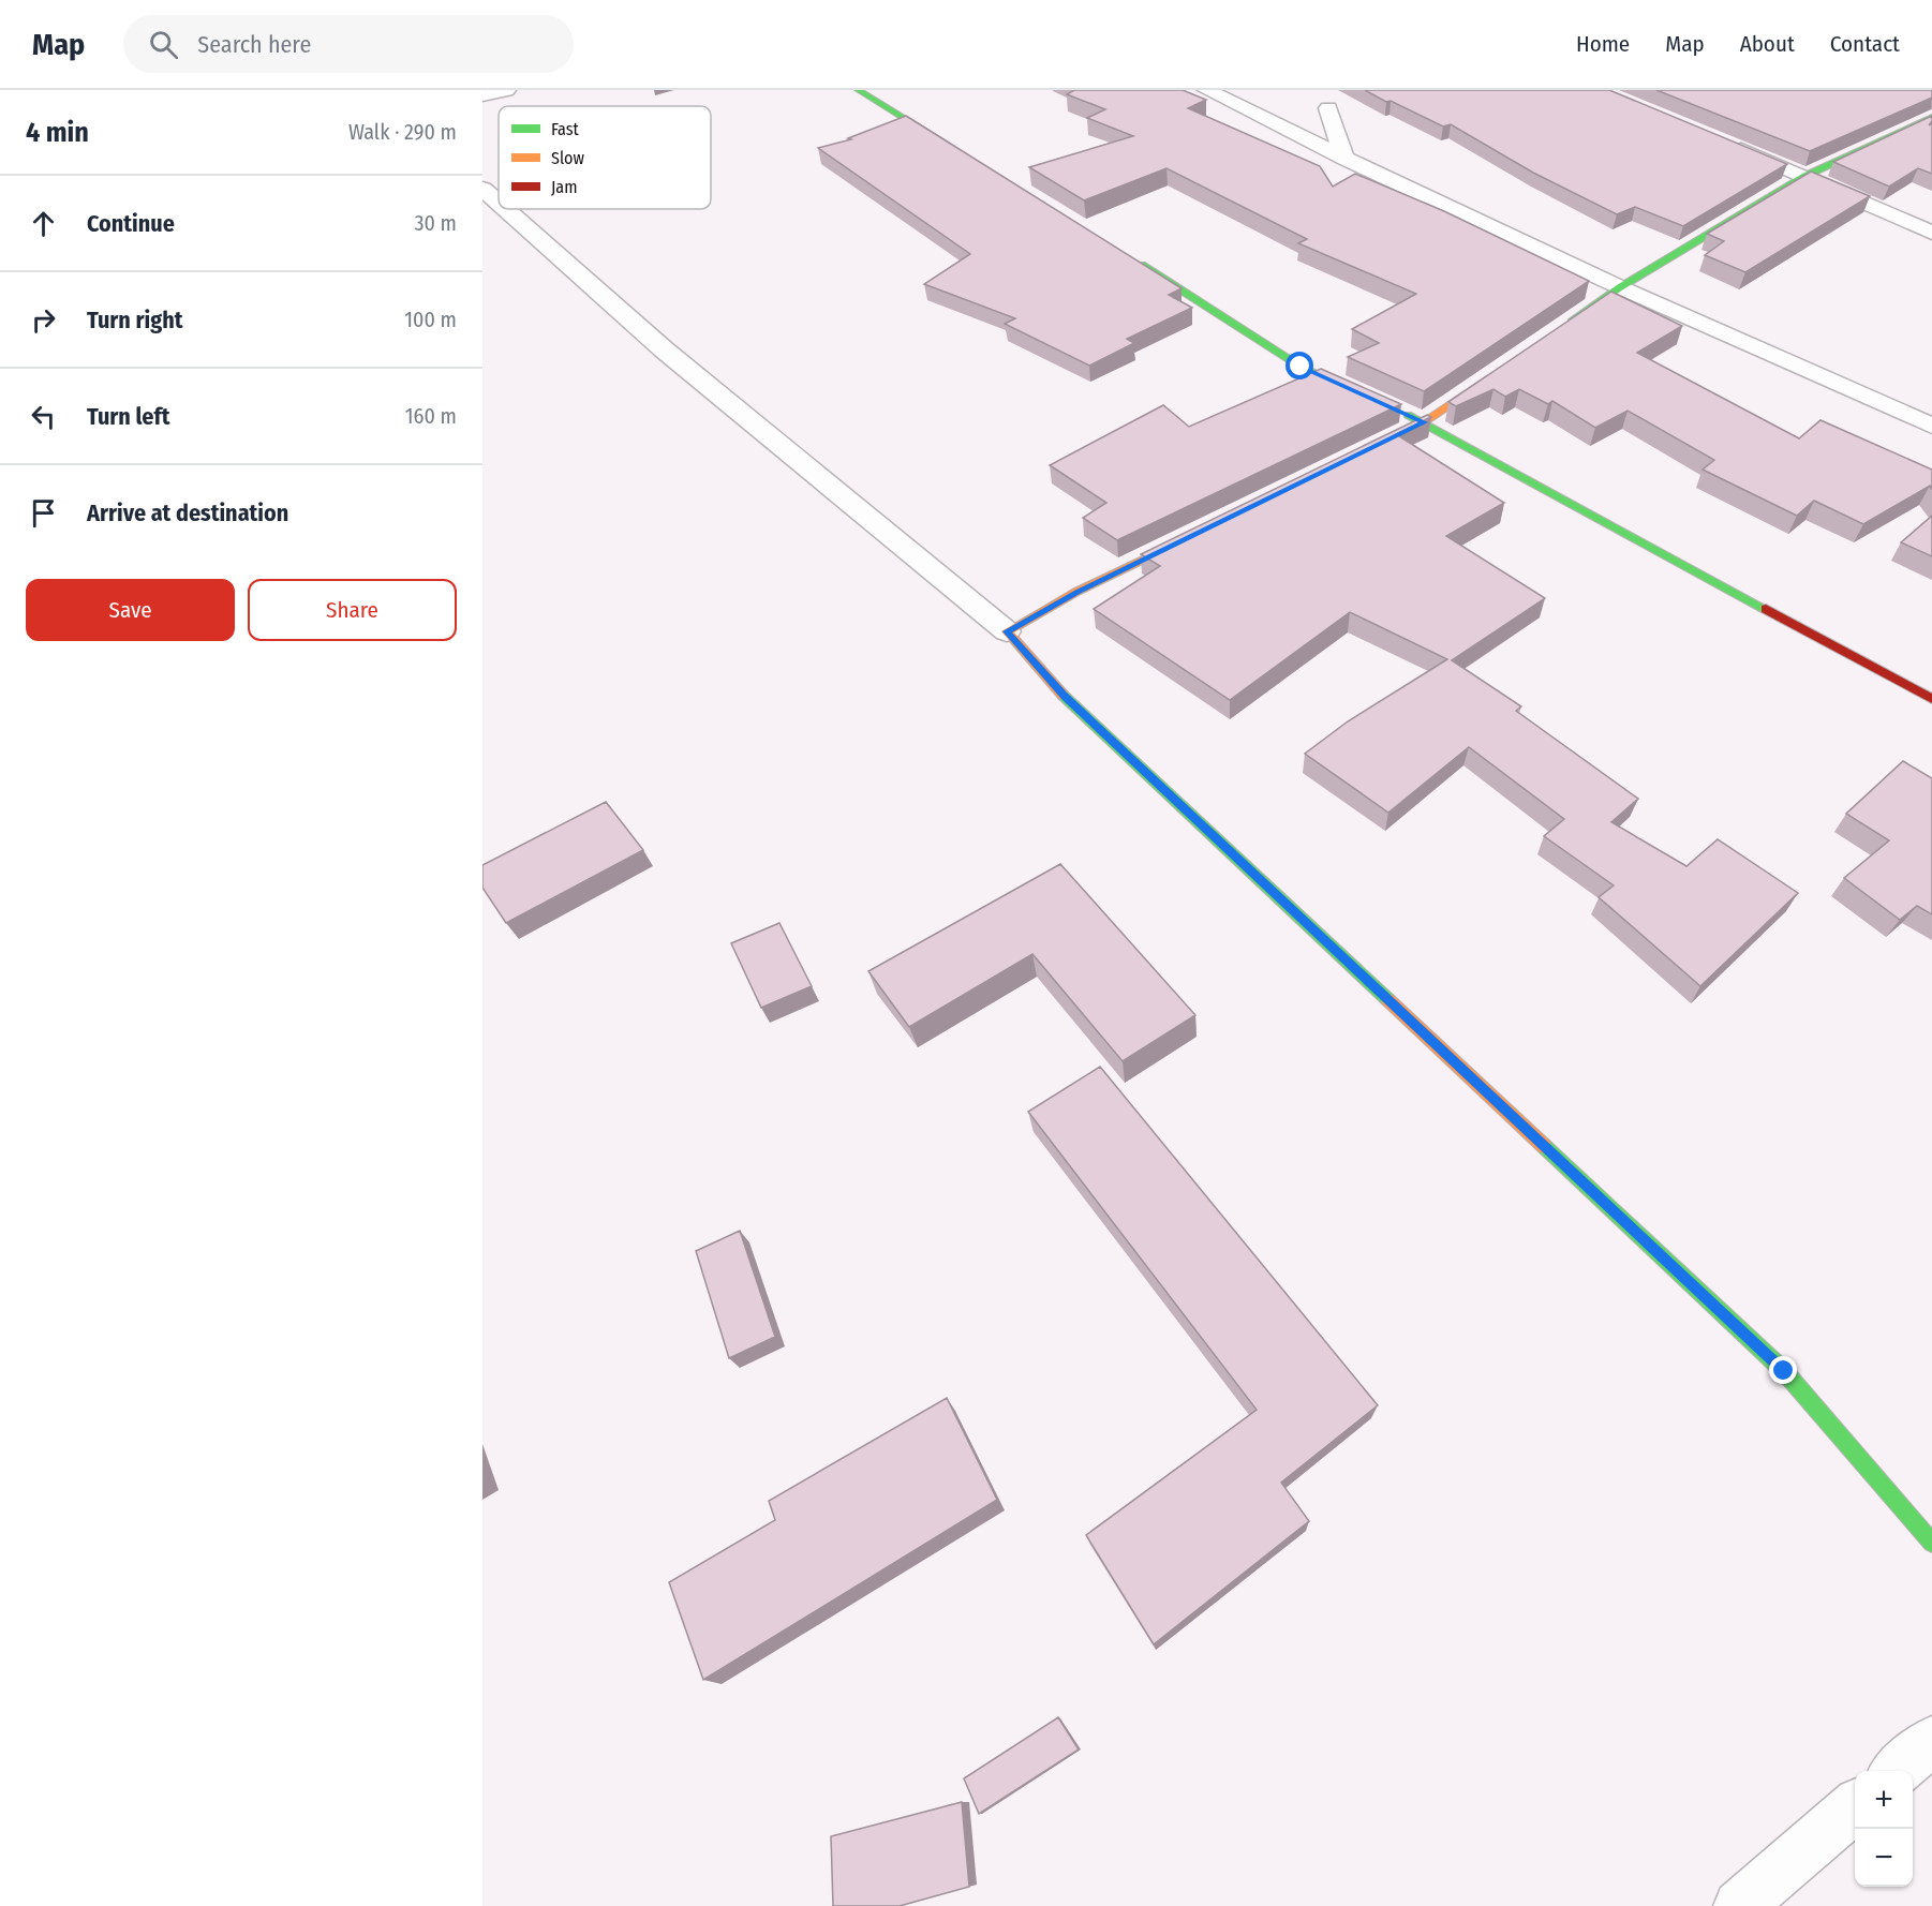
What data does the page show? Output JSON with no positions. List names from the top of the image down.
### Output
{
  "legend": ["Fast", "Slow", "Jam"],
  "page": {
    "header": "Map",
    "search": "Search here",
    "nav": [
      "Home",
      "Map",
      "About",
      "Contact"
    ],
    "heading": ["4 min", "Walk · 290 m"],
    "list": [
      ["Continue", "30 m"],
      ["Turn right", "100 m"],
      ["Turn left", "160 m"],
      "Arrive at destination"
    ],
    "buttons": ["Save", "Share"],
    "map_buttons": ["+", "−"]
  }
}
